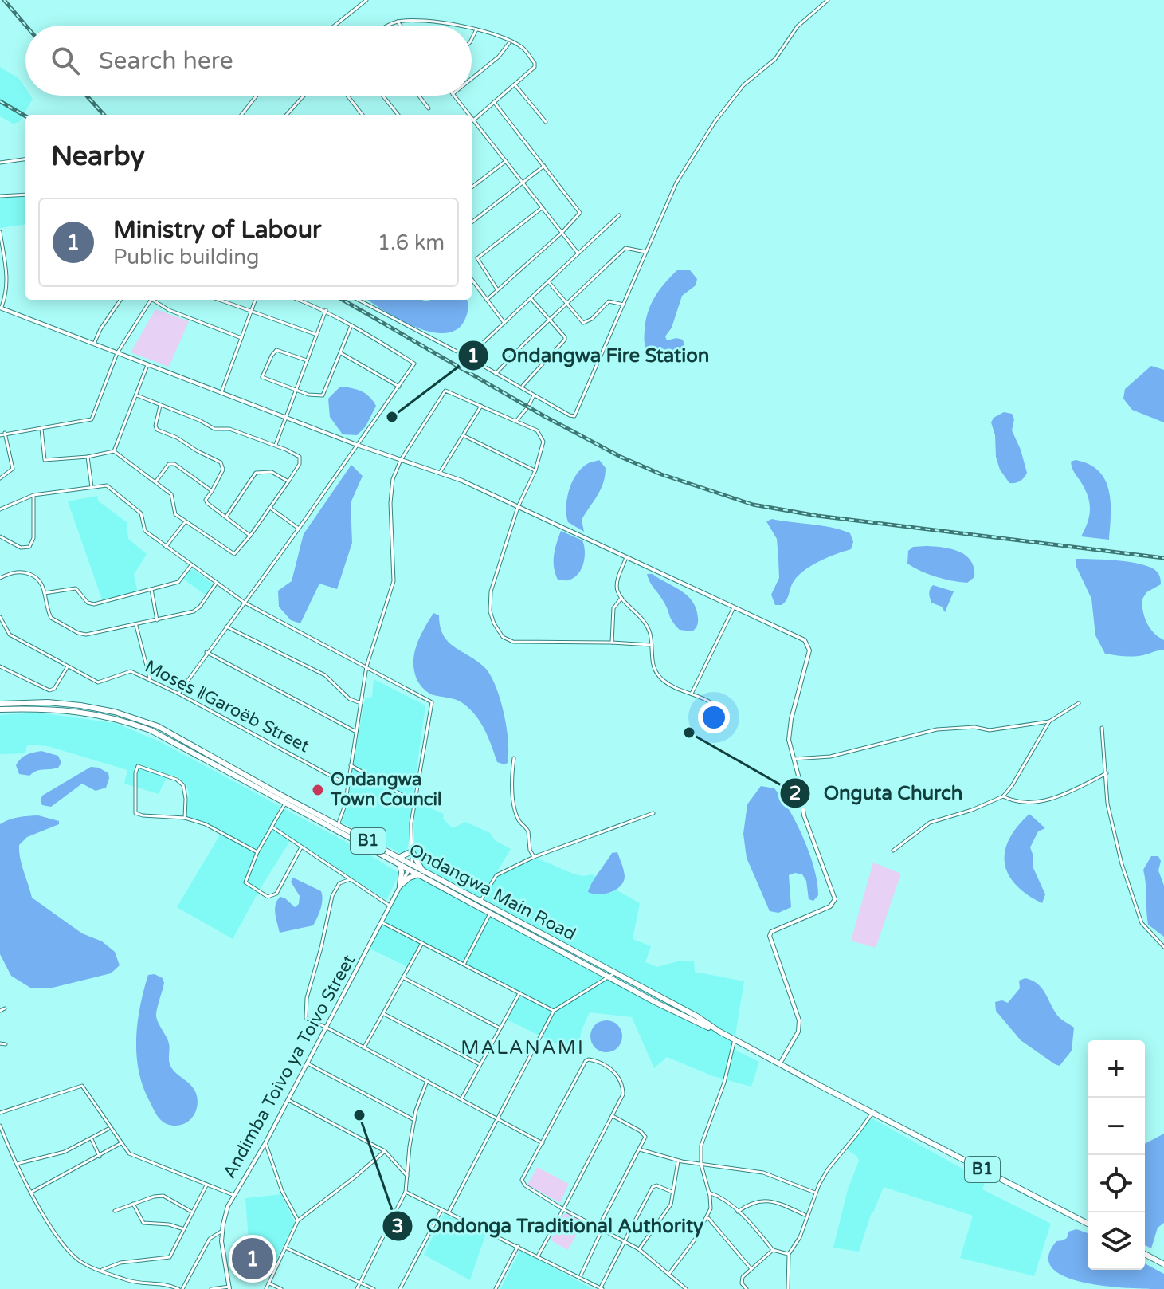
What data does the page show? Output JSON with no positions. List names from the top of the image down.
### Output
{
  "streets": {
    "main road": ["B1", "Ondangwa Main Road"],
    "street": ["Moses ǁGaroëb Street", "Andimba Toivo ya Toivo Street"]
  },
  "crossings": [
    ["B1", "Ondangwa Main Road"],
    ["Ondangwa Main Road", "Andimba Toivo ya Toivo Street"]
  ],
  "districts": ["MALANAMI"],
  "places": [
    "Ondangwa Fire Station",
    "Onguta Church",
    "Ondangwa Town Council",
    "Ondonga Traditional Authority"
  ],
  "page": {
    "search": "Search here",
    "heading": "Nearby",
    "list": [
      {
        "mark": "1",
        "name": "Ministry of Labour",
        "note": "Public building",
        "value": "1.6 km"
      }
    ],
    "map_buttons": ["+", "−"],
    "pins": "1"
  }
}
